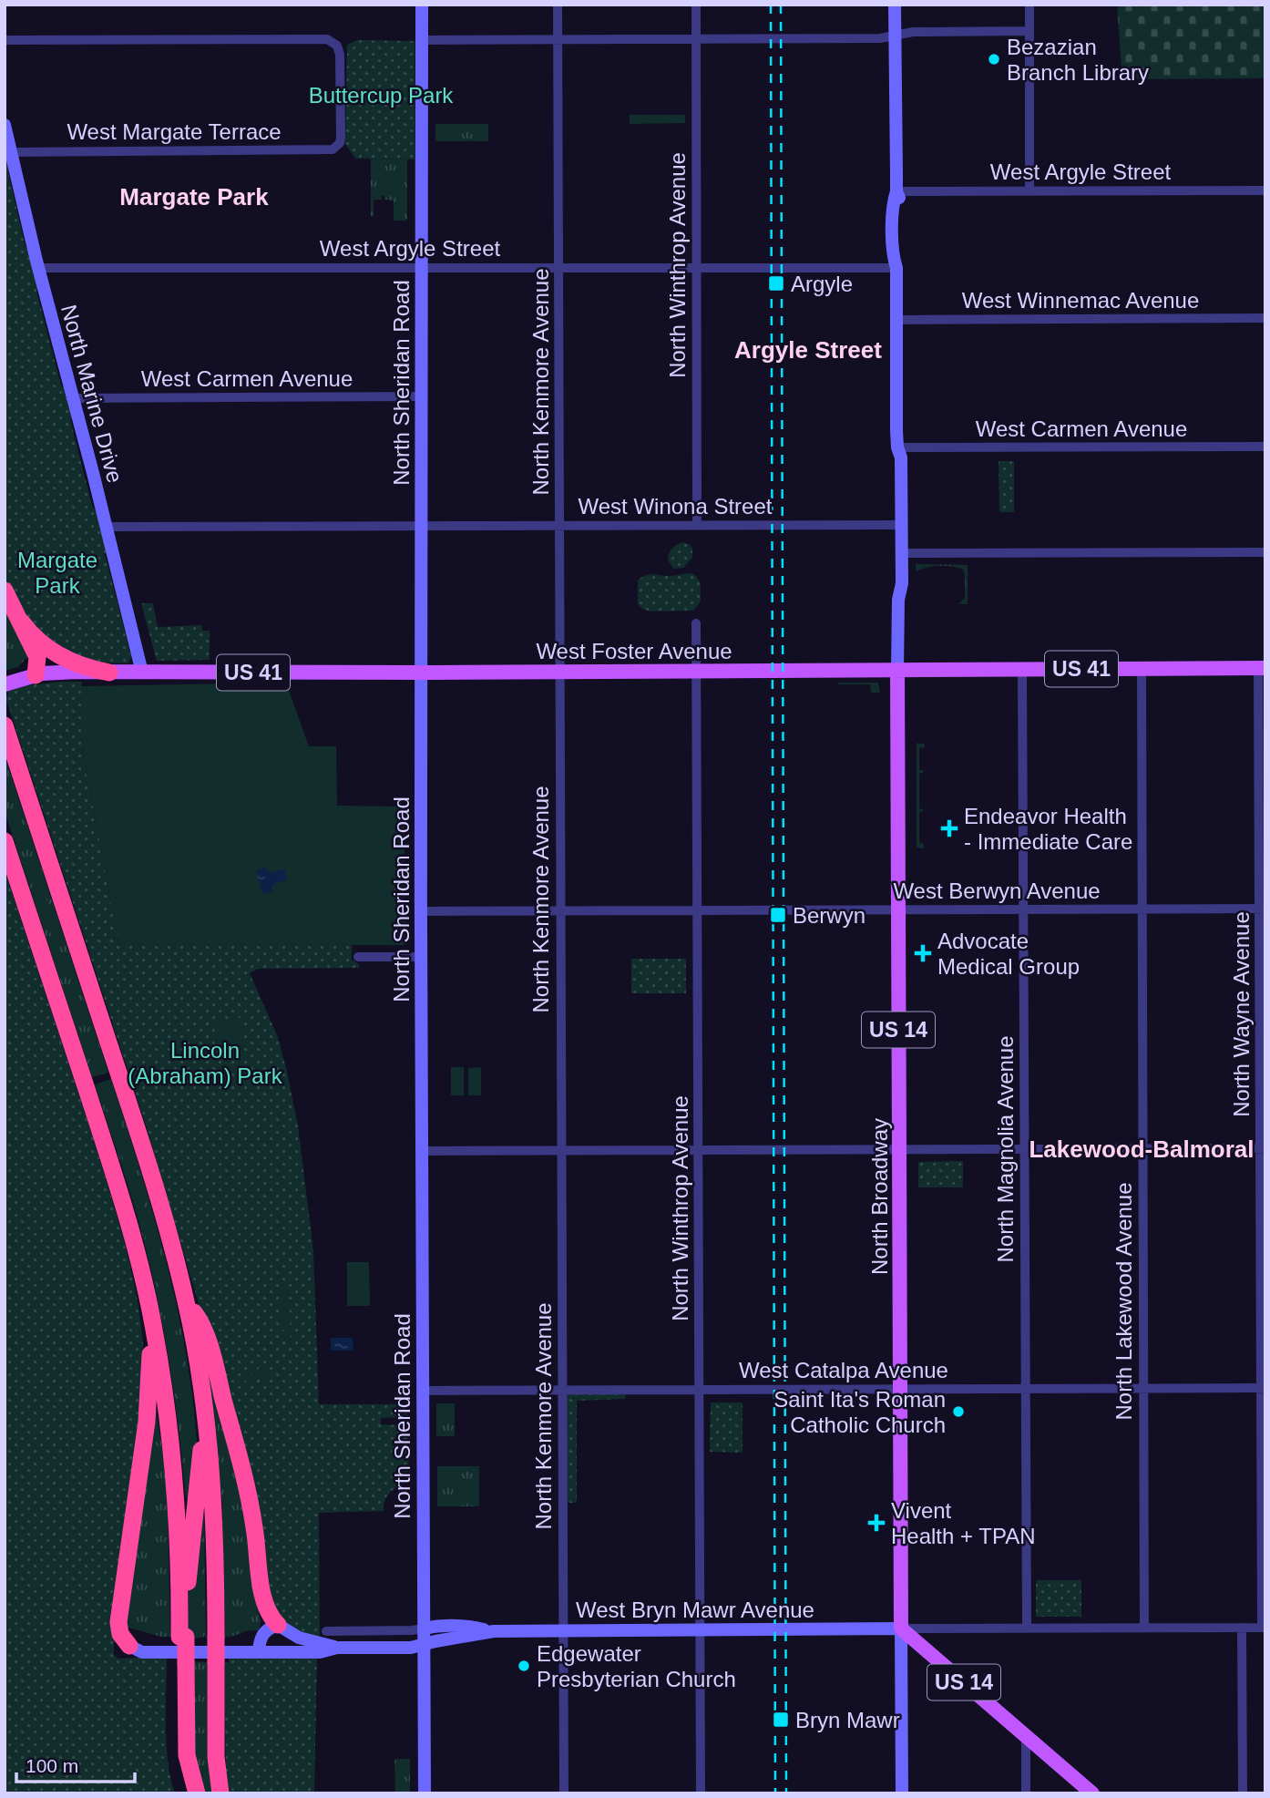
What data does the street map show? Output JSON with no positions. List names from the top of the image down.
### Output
{
  "streets": {
    "highway": ["US 41"],
    "main road": [
      "North Sheridan Road",
      "North Marine Drive",
      "West Foster Avenue",
      "US 14",
      "North Broadway",
      "West Bryn Mawr Avenue"
    ],
    "street": [
      "West Margate Terrace",
      "West Argyle Street",
      "North Winthrop Avenue",
      "West Winnemac Avenue",
      "West Carmen Avenue",
      "North Kenmore Avenue",
      "West Winona Street",
      "West Berwyn Avenue",
      "North Wayne Avenue",
      "North Magnolia Avenue",
      "North Lakewood Avenue",
      "West Catalpa Avenue"
    ]
  },
  "crossings": [
    ["West Margate Terrace", "North Marine Drive"],
    ["West Argyle Street", "North Winthrop Avenue"],
    ["West Argyle Street", "North Kenmore Avenue"],
    ["West Argyle Street", "North Sheridan Road"],
    ["West Argyle Street", "North Marine Drive"],
    ["West Argyle Street", "North Broadway"],
    ["North Winthrop Avenue", "West Winona Street"],
    ["North Winthrop Avenue", "West Foster Avenue"],
    ["North Winthrop Avenue", "West Berwyn Avenue"],
    ["North Winthrop Avenue", "West Catalpa Avenue"],
    ["North Winthrop Avenue", "West Bryn Mawr Avenue"],
    ["West Winnemac Avenue", "North Broadway"],
    ["West Carmen Avenue", "North Sheridan Road"],
    ["West Carmen Avenue", "North Marine Drive"],
    ["West Carmen Avenue", "North Broadway"],
    ["North Kenmore Avenue", "West Winona Street"],
    ["North Kenmore Avenue", "West Foster Avenue"],
    ["North Kenmore Avenue", "West Berwyn Avenue"],
    ["North Kenmore Avenue", "West Catalpa Avenue"],
    ["North Kenmore Avenue", "West Bryn Mawr Avenue"],
    ["North Sheridan Road", "West Winona Street"],
    ["North Sheridan Road", "West Foster Avenue"],
    ["North Sheridan Road", "West Berwyn Avenue"],
    ["North Sheridan Road", "West Catalpa Avenue"],
    ["North Sheridan Road", "West Bryn Mawr Avenue"],
    ["North Marine Drive", "West Winona Street"],
    ["North Marine Drive", "West Foster Avenue"],
    ["West Winona Street", "North Broadway"],
    ["West Foster Avenue", "US 41"],
    ["West Foster Avenue", "North Wayne Avenue"],
    ["West Foster Avenue", "North Magnolia Avenue"],
    ["West Foster Avenue", "North Broadway"],
    ["West Foster Avenue", "North Lakewood Avenue"],
    ["West Berwyn Avenue", "North Wayne Avenue"],
    ["West Berwyn Avenue", "North Magnolia Avenue"],
    ["West Berwyn Avenue", "North Broadway"],
    ["West Berwyn Avenue", "North Lakewood Avenue"],
    ["North Wayne Avenue", "West Catalpa Avenue"],
    ["North Wayne Avenue", "West Bryn Mawr Avenue"],
    ["US 14", "North Broadway"],
    ["US 14", "West Bryn Mawr Avenue"],
    ["North Magnolia Avenue", "West Catalpa Avenue"],
    ["North Magnolia Avenue", "West Bryn Mawr Avenue"],
    ["North Broadway", "West Catalpa Avenue"],
    ["North Broadway", "West Bryn Mawr Avenue"],
    ["North Lakewood Avenue", "West Catalpa Avenue"],
    ["North Lakewood Avenue", "West Bryn Mawr Avenue"]
  ],
  "districts": ["Margate Park", "Argyle Street", "Lakewood-Balmoral"],
  "parks": ["Buttercup Park", "Margate Park", "Lincoln (Abraham) Park"],
  "places": {
    "other": ["Bezazian Branch Library", "Saint Ita's Roman Catholic Church", "Edgewater Presbyterian Church"],
    "transit": ["Argyle", "Berwyn", "Bryn Mawr"],
    "health": ["Endeavor Health - Immediate Care", "Advocate Medical Group", "Vivent Health + TPAN"]
  },
  "scale_bar": "100 m"
}
